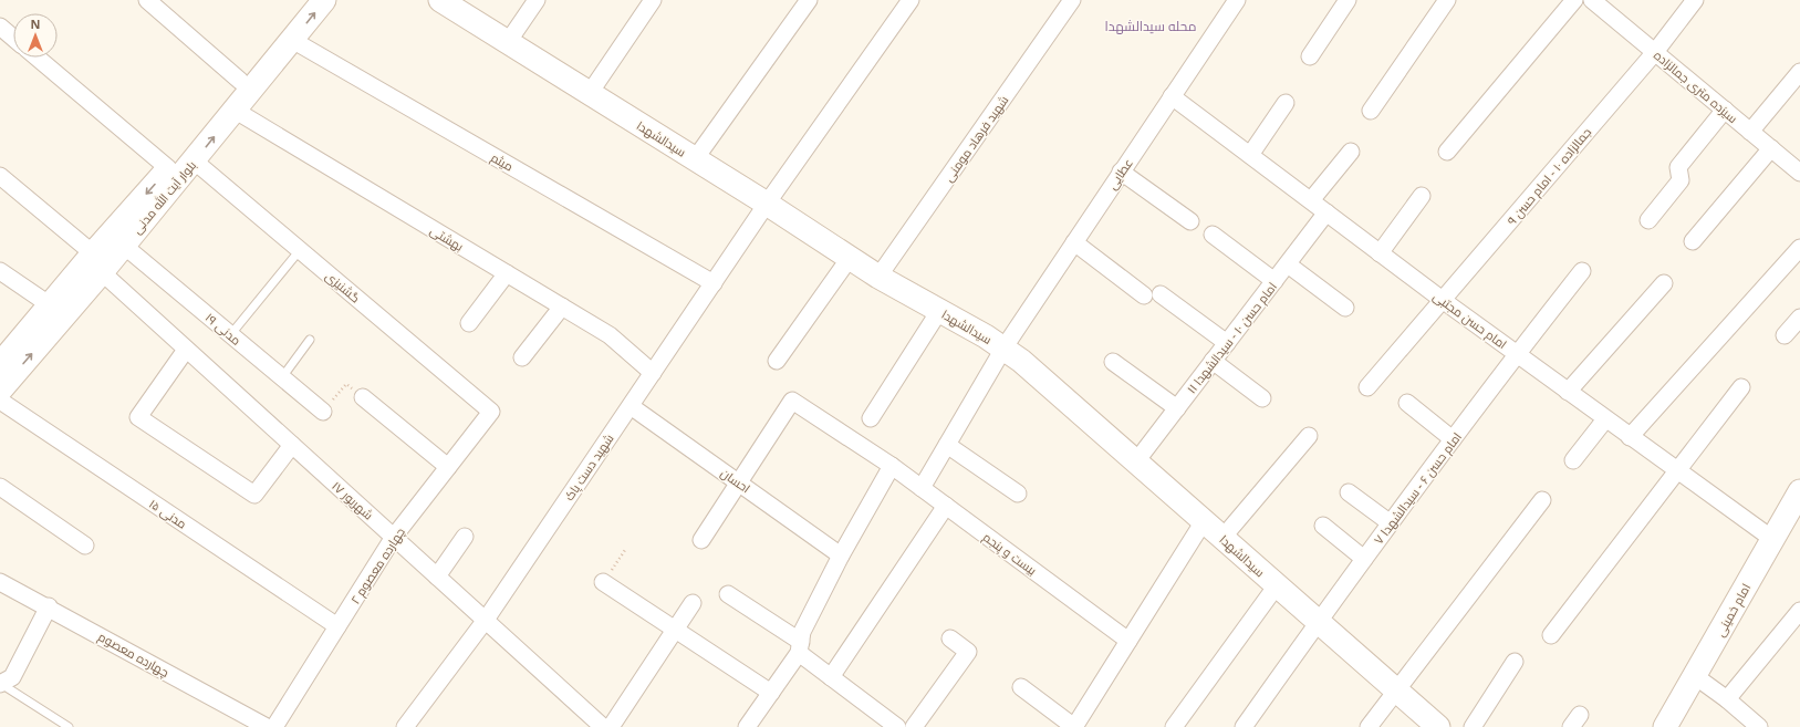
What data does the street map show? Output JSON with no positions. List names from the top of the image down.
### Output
{
  "streets": {
    "main road": ["سیدالشهدا", "بلوار آیت الله مدنی", "امام خمینی"],
    "street": [
      "سیزده متری جمالزاده",
      "شهید فرهاد مومنی",
      "میثم",
      "عطایی",
      "جمالزاده ۱۰ - امام حسن ۹",
      "بهشتی",
      "گشنیزی",
      "امام حسن مجتبی",
      "مدنی ۱۹",
      "امام حسن ۱۰ - سیدالشهدا ۱۱",
      "شهید دست پاک",
      "احسان",
      "امام حسن ۶ - سیدالشهدا ۷",
      "۱۷ شهریور",
      "مدنی ۱۵",
      "بیست و پنجم",
      "چهارده معصوم ۲",
      "چهارده معصوم"
    ]
  },
  "crossings": [
    ["سیزده متری جمالزاده", "جمالزاده ۱۰ - امام حسن ۹"],
    ["سیدالشهدا", "شهید فرهاد مومنی"],
    ["سیدالشهدا", "عطایی"],
    ["سیدالشهدا", "امام حسن ۱۰ - سیدالشهدا ۱۱"],
    ["سیدالشهدا", "شهید دست پاک"],
    ["سیدالشهدا", "امام حسن ۶ - سیدالشهدا ۷"],
    ["میثم", "بلوار آیت الله مدنی"],
    ["میثم", "شهید دست پاک"],
    ["عطایی", "امام حسن مجتبی"],
    ["عطایی", "بیست و پنجم"],
    ["جمالزاده ۱۰ - امام حسن ۹", "امام حسن مجتبی"],
    ["بلوار آیت الله مدنی", "بهشتی"],
    ["بلوار آیت الله مدنی", "گشنیزی"],
    ["بلوار آیت الله مدنی", "مدنی ۱۹"],
    ["بلوار آیت الله مدنی", "۱۷ شهریور"],
    ["بهشتی", "شهید دست پاک"],
    ["گشنیزی", "چهارده معصوم ۲"],
    ["امام حسن مجتبی", "امام حسن ۱۰ - سیدالشهدا ۱۱"],
    ["امام حسن مجتبی", "امام حسن ۶ - سیدالشهدا ۷"],
    ["امام حسن مجتبی", "امام خمینی"],
    ["شهید دست پاک", "احسان"],
    ["شهید دست پاک", "۱۷ شهریور"],
    ["احسان", "بیست و پنجم"],
    ["۱۷ شهریور", "چهارده معصوم ۲"],
    ["مدنی ۱۵", "چهارده معصوم ۲"]
  ],
  "districts": ["محله سیدالشهدا"],
  "north": "top"
}
